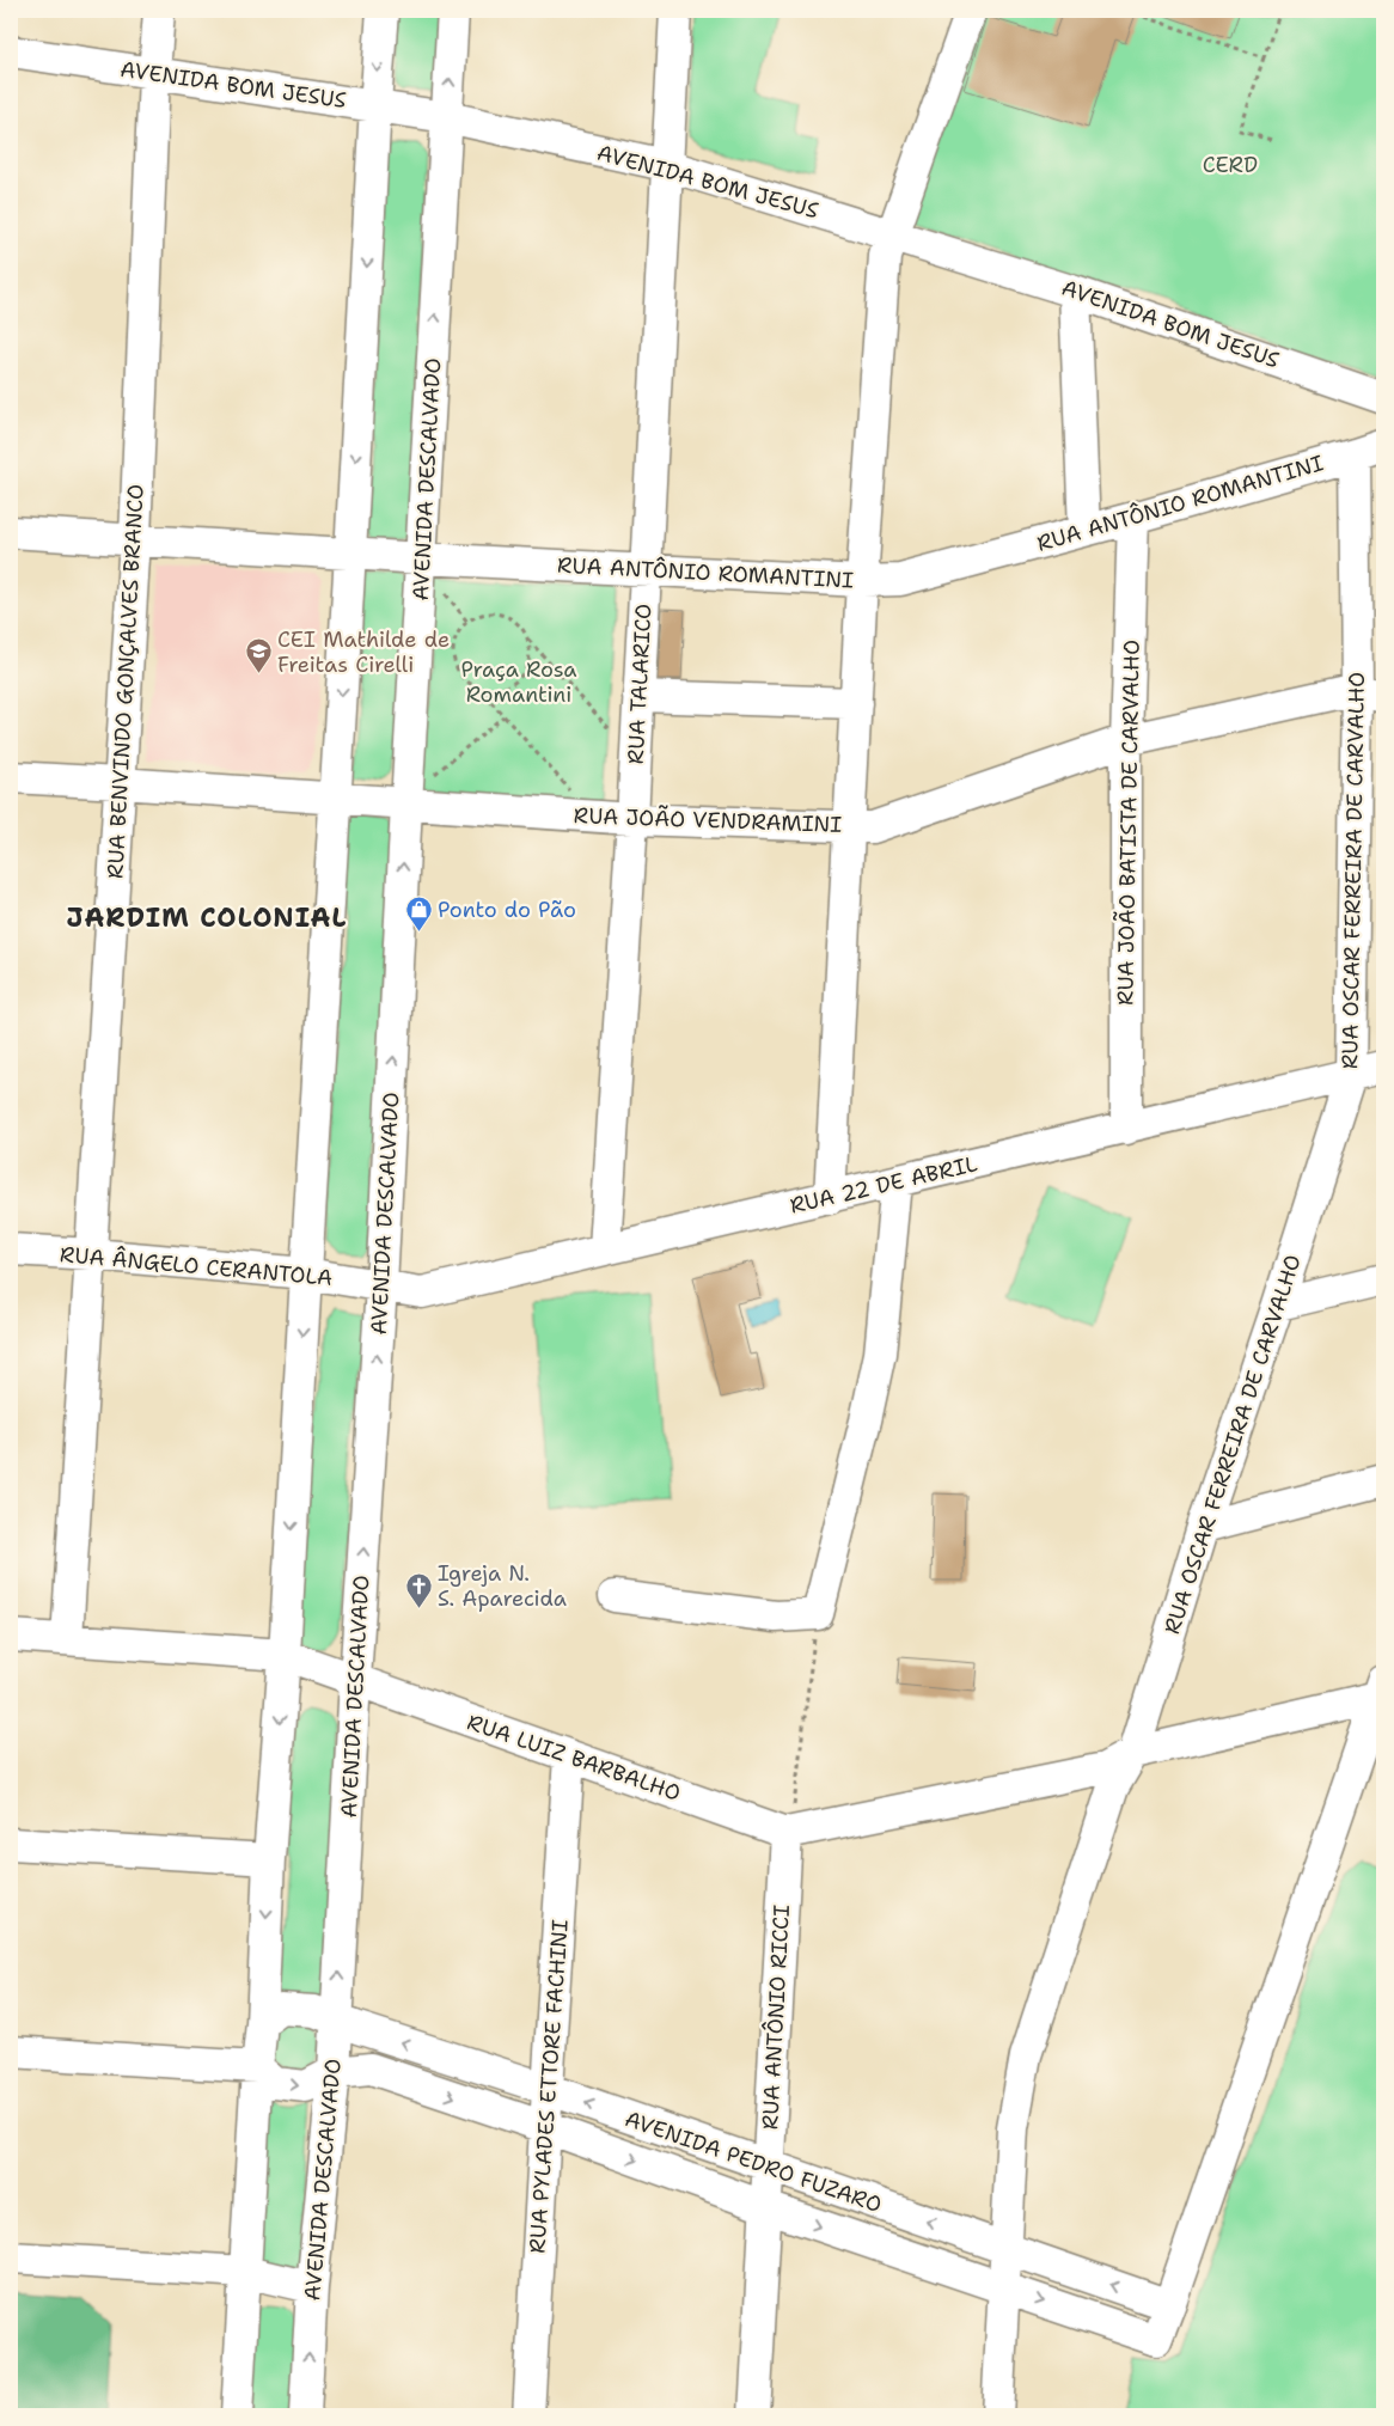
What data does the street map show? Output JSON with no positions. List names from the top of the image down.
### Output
{
  "streets": {
    "street": [
      "AVENIDA BOM JESUS",
      "AVENIDA DESCALVADO",
      "RUA ANTÔNIO ROMANTINI",
      "RUA BENVINDO GONÇALVES BRANCO",
      "RUA TALARICO",
      "RUA JOÃO VENDRAMINI",
      "RUA JOÃO BATISTA DE CARVALHO",
      "RUA OSCAR FERREIRA DE CARVALHO",
      "RUA 22 DE ABRIL",
      "RUA ÂNGELO CERANTOLA",
      "RUA LUIZ BARBALHO",
      "RUA ANTÔNIO RICCI",
      "RUA PYLADES ETTORE FACHINI",
      "AVENIDA PEDRO FUZARO"
    ]
  },
  "crossings": [
    ["AVENIDA BOM JESUS", "AVENIDA DESCALVADO"],
    ["AVENIDA BOM JESUS", "RUA BENVINDO GONÇALVES BRANCO"],
    ["AVENIDA BOM JESUS", "RUA TALARICO"],
    ["AVENIDA DESCALVADO", "RUA ANTÔNIO ROMANTINI"],
    ["AVENIDA DESCALVADO", "RUA JOÃO VENDRAMINI"],
    ["AVENIDA DESCALVADO", "RUA 22 DE ABRIL"],
    ["AVENIDA DESCALVADO", "RUA ÂNGELO CERANTOLA"],
    ["AVENIDA DESCALVADO", "RUA LUIZ BARBALHO"],
    ["AVENIDA DESCALVADO", "AVENIDA PEDRO FUZARO"],
    ["RUA ANTÔNIO ROMANTINI", "RUA BENVINDO GONÇALVES BRANCO"],
    ["RUA ANTÔNIO ROMANTINI", "RUA TALARICO"],
    ["RUA ANTÔNIO ROMANTINI", "RUA JOÃO BATISTA DE CARVALHO"],
    ["RUA ANTÔNIO ROMANTINI", "RUA OSCAR FERREIRA DE CARVALHO"],
    ["RUA BENVINDO GONÇALVES BRANCO", "RUA JOÃO VENDRAMINI"],
    ["RUA BENVINDO GONÇALVES BRANCO", "RUA ÂNGELO CERANTOLA"],
    ["RUA BENVINDO GONÇALVES BRANCO", "RUA LUIZ BARBALHO"],
    ["RUA TALARICO", "RUA JOÃO VENDRAMINI"],
    ["RUA TALARICO", "RUA 22 DE ABRIL"],
    ["RUA JOÃO VENDRAMINI", "RUA JOÃO BATISTA DE CARVALHO"],
    ["RUA JOÃO VENDRAMINI", "RUA OSCAR FERREIRA DE CARVALHO"],
    ["RUA JOÃO BATISTA DE CARVALHO", "RUA 22 DE ABRIL"],
    ["RUA OSCAR FERREIRA DE CARVALHO", "RUA 22 DE ABRIL"],
    ["RUA OSCAR FERREIRA DE CARVALHO", "AVENIDA PEDRO FUZARO"],
    ["RUA 22 DE ABRIL", "RUA ÂNGELO CERANTOLA"],
    ["RUA LUIZ BARBALHO", "RUA ANTÔNIO RICCI"],
    ["RUA LUIZ BARBALHO", "RUA PYLADES ETTORE FACHINI"],
    ["RUA ANTÔNIO RICCI", "AVENIDA PEDRO FUZARO"],
    ["RUA PYLADES ETTORE FACHINI", "AVENIDA PEDRO FUZARO"]
  ],
  "districts": ["JARDIM COLONIAL"],
  "parks": ["CERD", "Praça Rosa Romantini"],
  "places": {
    "school or university": ["CEI Mathilde de Freitas Cirelli"],
    "shop": ["Ponto do Pão"],
    "church": ["Igreja N. S. Aparecida"]
  }
}
